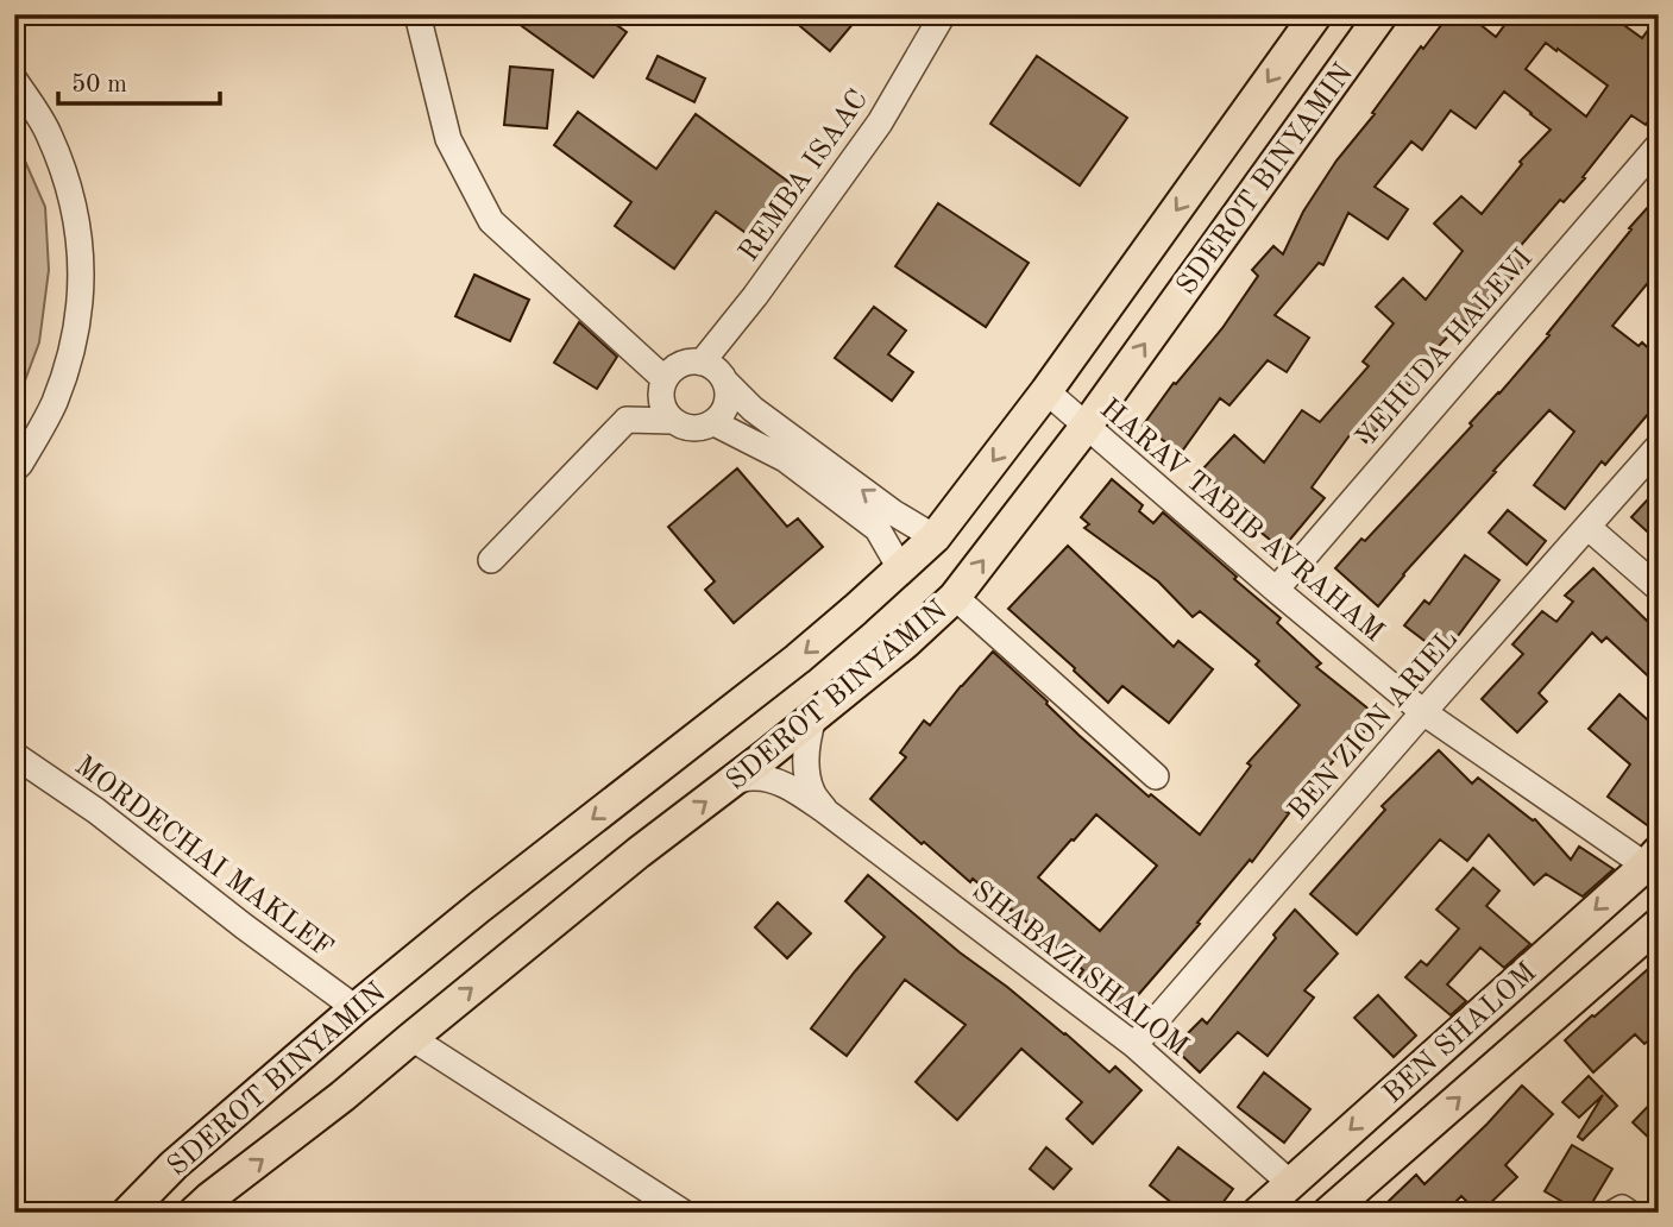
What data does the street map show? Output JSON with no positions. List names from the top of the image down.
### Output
{
  "streets": {
    "main road": ["SDEROT BINYAMIN", "BEN SHALOM"],
    "street": [
      "REMBA ISAAC",
      "YEHUDA HALEVI",
      "HARAV TABIB AVRAHAM",
      "BEN ZION ARIEL",
      "MORDECHAI MAKLEF",
      "SHABAZI SHALOM"
    ]
  },
  "crossings": [
    ["SDEROT BINYAMIN", "HARAV TABIB AVRAHAM"],
    ["SDEROT BINYAMIN", "MORDECHAI MAKLEF"],
    ["SDEROT BINYAMIN", "SHABAZI SHALOM"],
    ["YEHUDA HALEVI", "HARAV TABIB AVRAHAM"],
    ["HARAV TABIB AVRAHAM", "BEN ZION ARIEL"],
    ["HARAV TABIB AVRAHAM", "BEN SHALOM"],
    ["BEN ZION ARIEL", "SHABAZI SHALOM"],
    ["SHABAZI SHALOM", "BEN SHALOM"]
  ],
  "scale_bar": "50 m"
}
